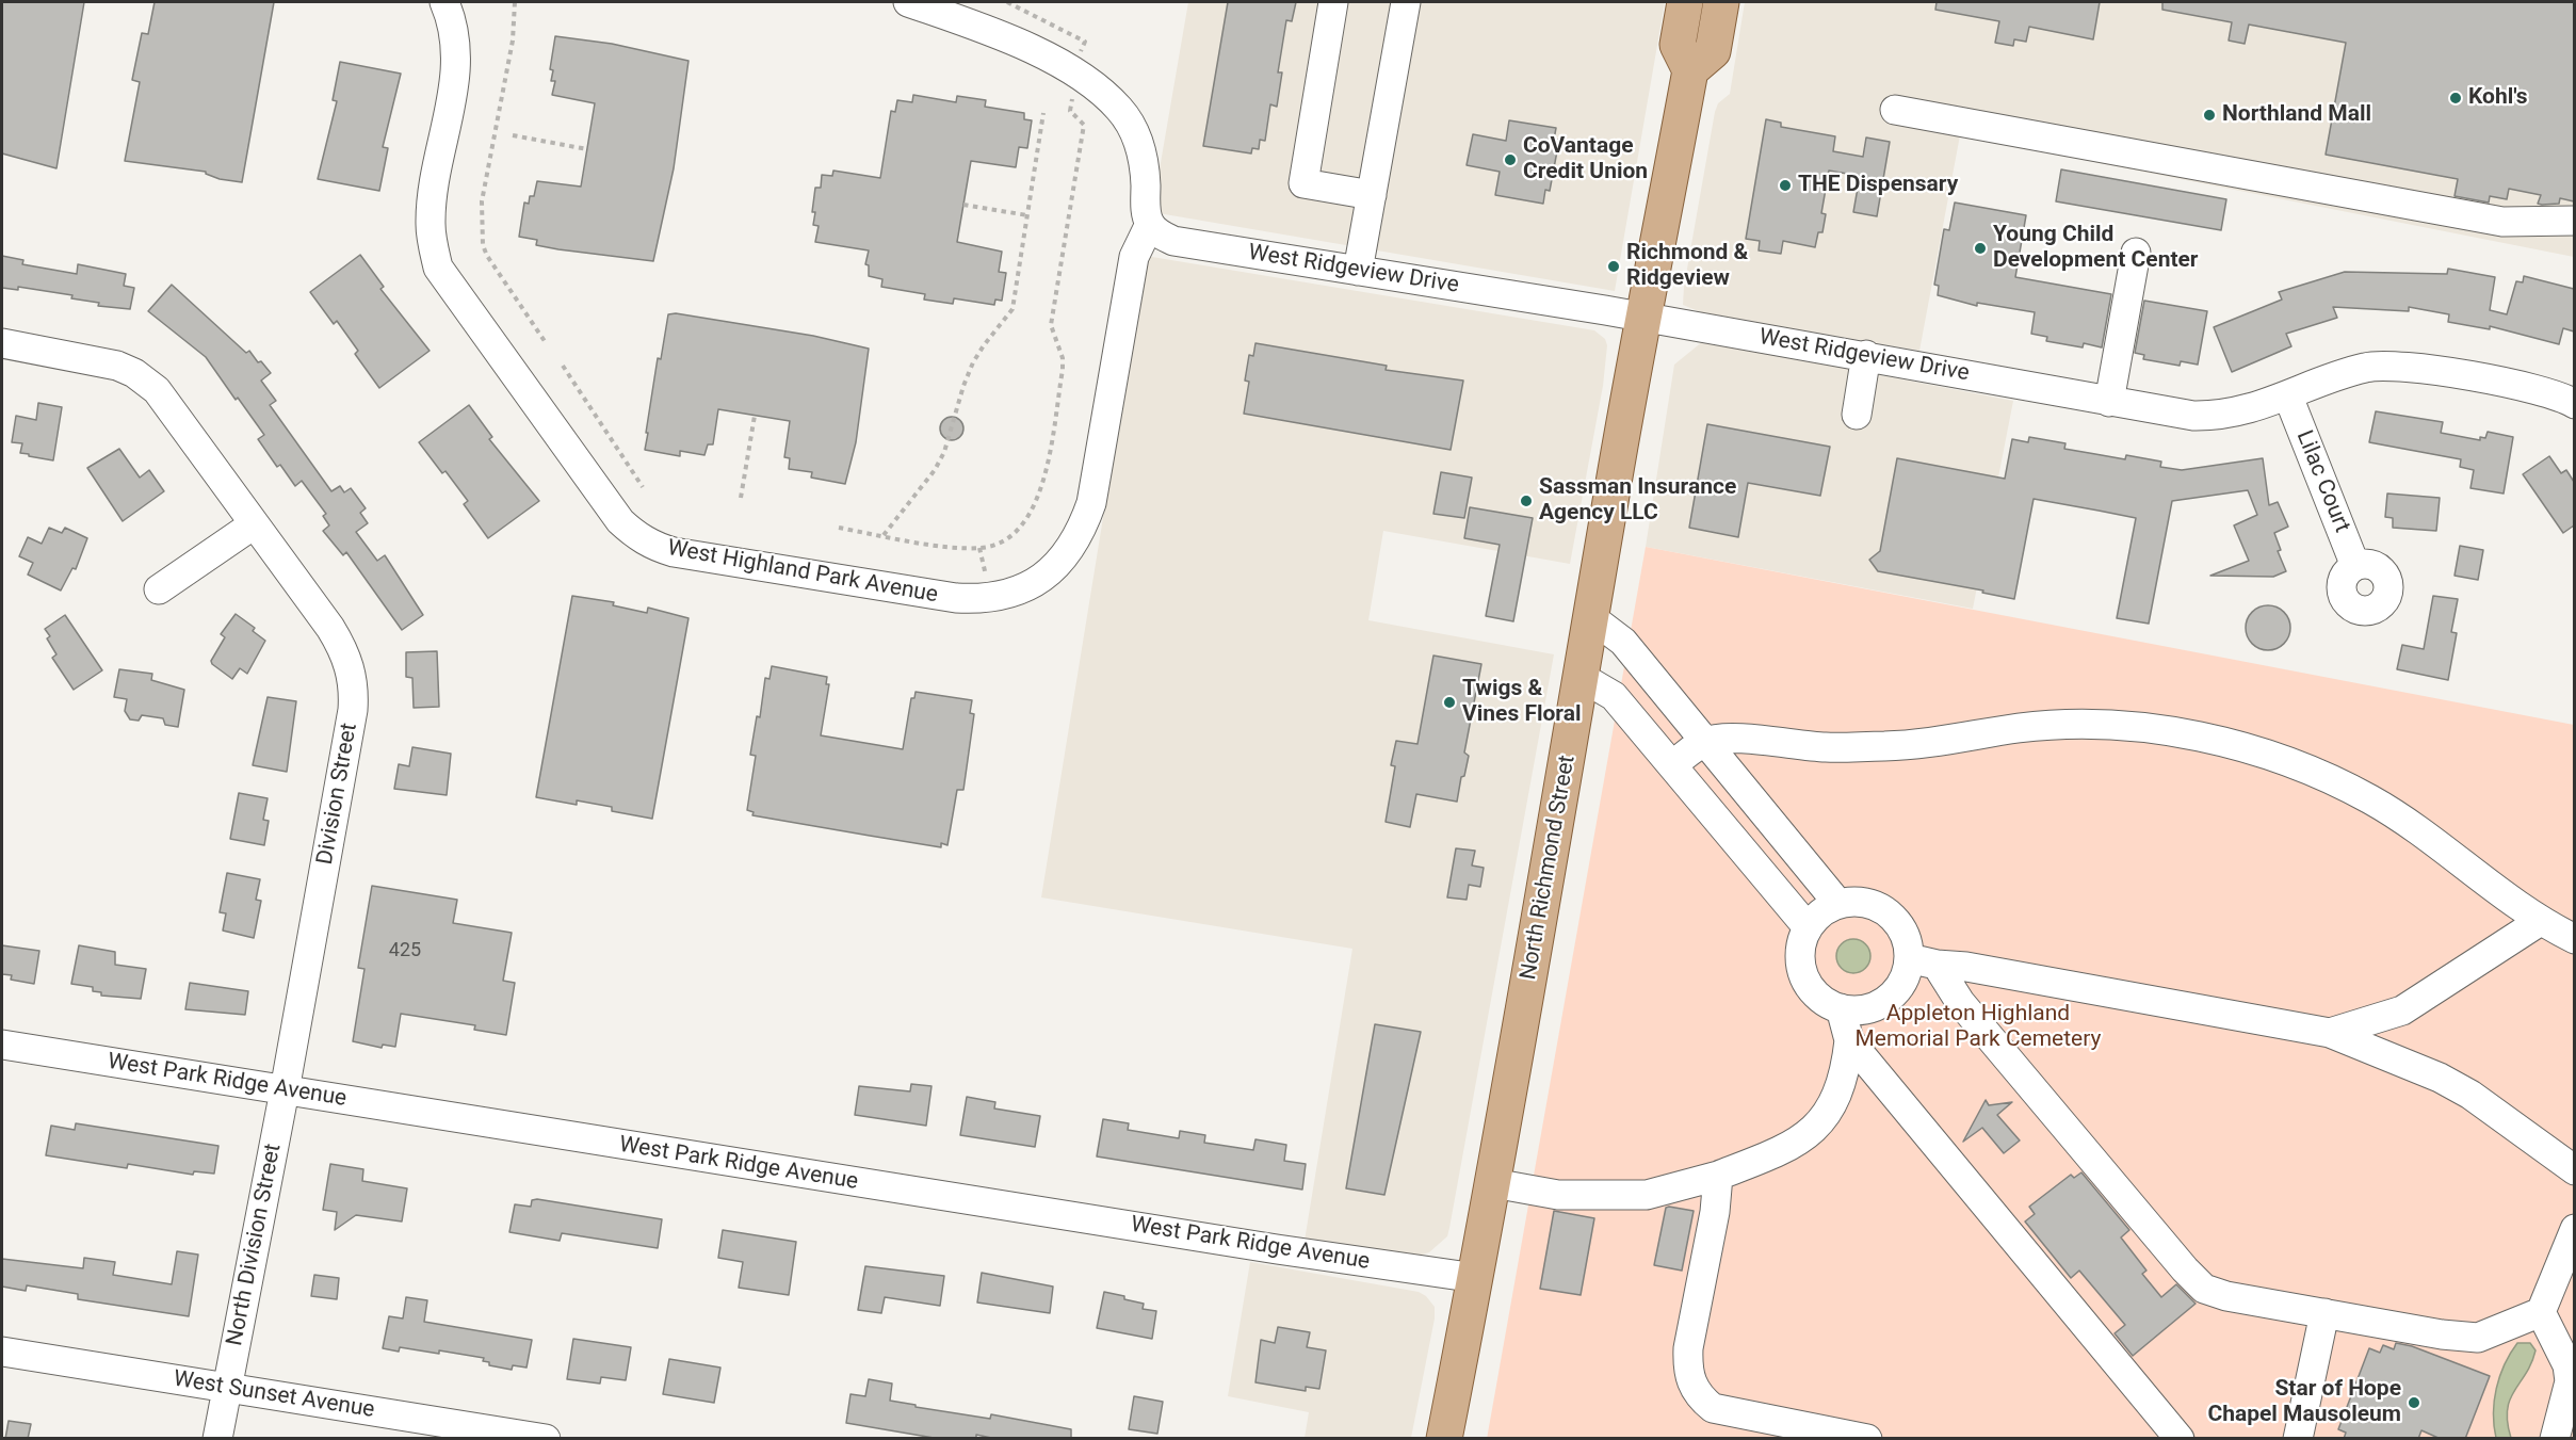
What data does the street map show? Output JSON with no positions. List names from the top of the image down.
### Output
{
  "streets": {
    "main road": ["North Richmond Street"],
    "street": [
      "West Ridgeview Drive",
      "Lilac Court",
      "West Highland Park Avenue",
      "Division Street",
      "West Park Ridge Avenue",
      "North Division Street",
      "West Sunset Avenue"
    ]
  },
  "crossings": [
    ["West Ridgeview Drive", "Lilac Court"],
    ["West Ridgeview Drive", "West Highland Park Avenue"],
    ["West Ridgeview Drive", "North Richmond Street"],
    ["Division Street", "West Park Ridge Avenue"],
    ["Division Street", "North Division Street"],
    ["North Richmond Street", "West Park Ridge Avenue"],
    ["West Park Ridge Avenue", "North Division Street"],
    ["North Division Street", "West Sunset Avenue"]
  ],
  "parks": ["Appleton Highland Memorial Park Cemetery"],
  "places": [
    "Kohl's",
    "Northland Mall",
    "CoVantage Credit Union",
    "THE Dispensary",
    "Young Child Development Center",
    "Richmond & Ridgeview",
    "Sassman Insurance Agency LLC",
    "Twigs & Vines Floral",
    "Star of Hope Chapel Mausoleum"
  ],
  "house_numbers": ["425"]
}
